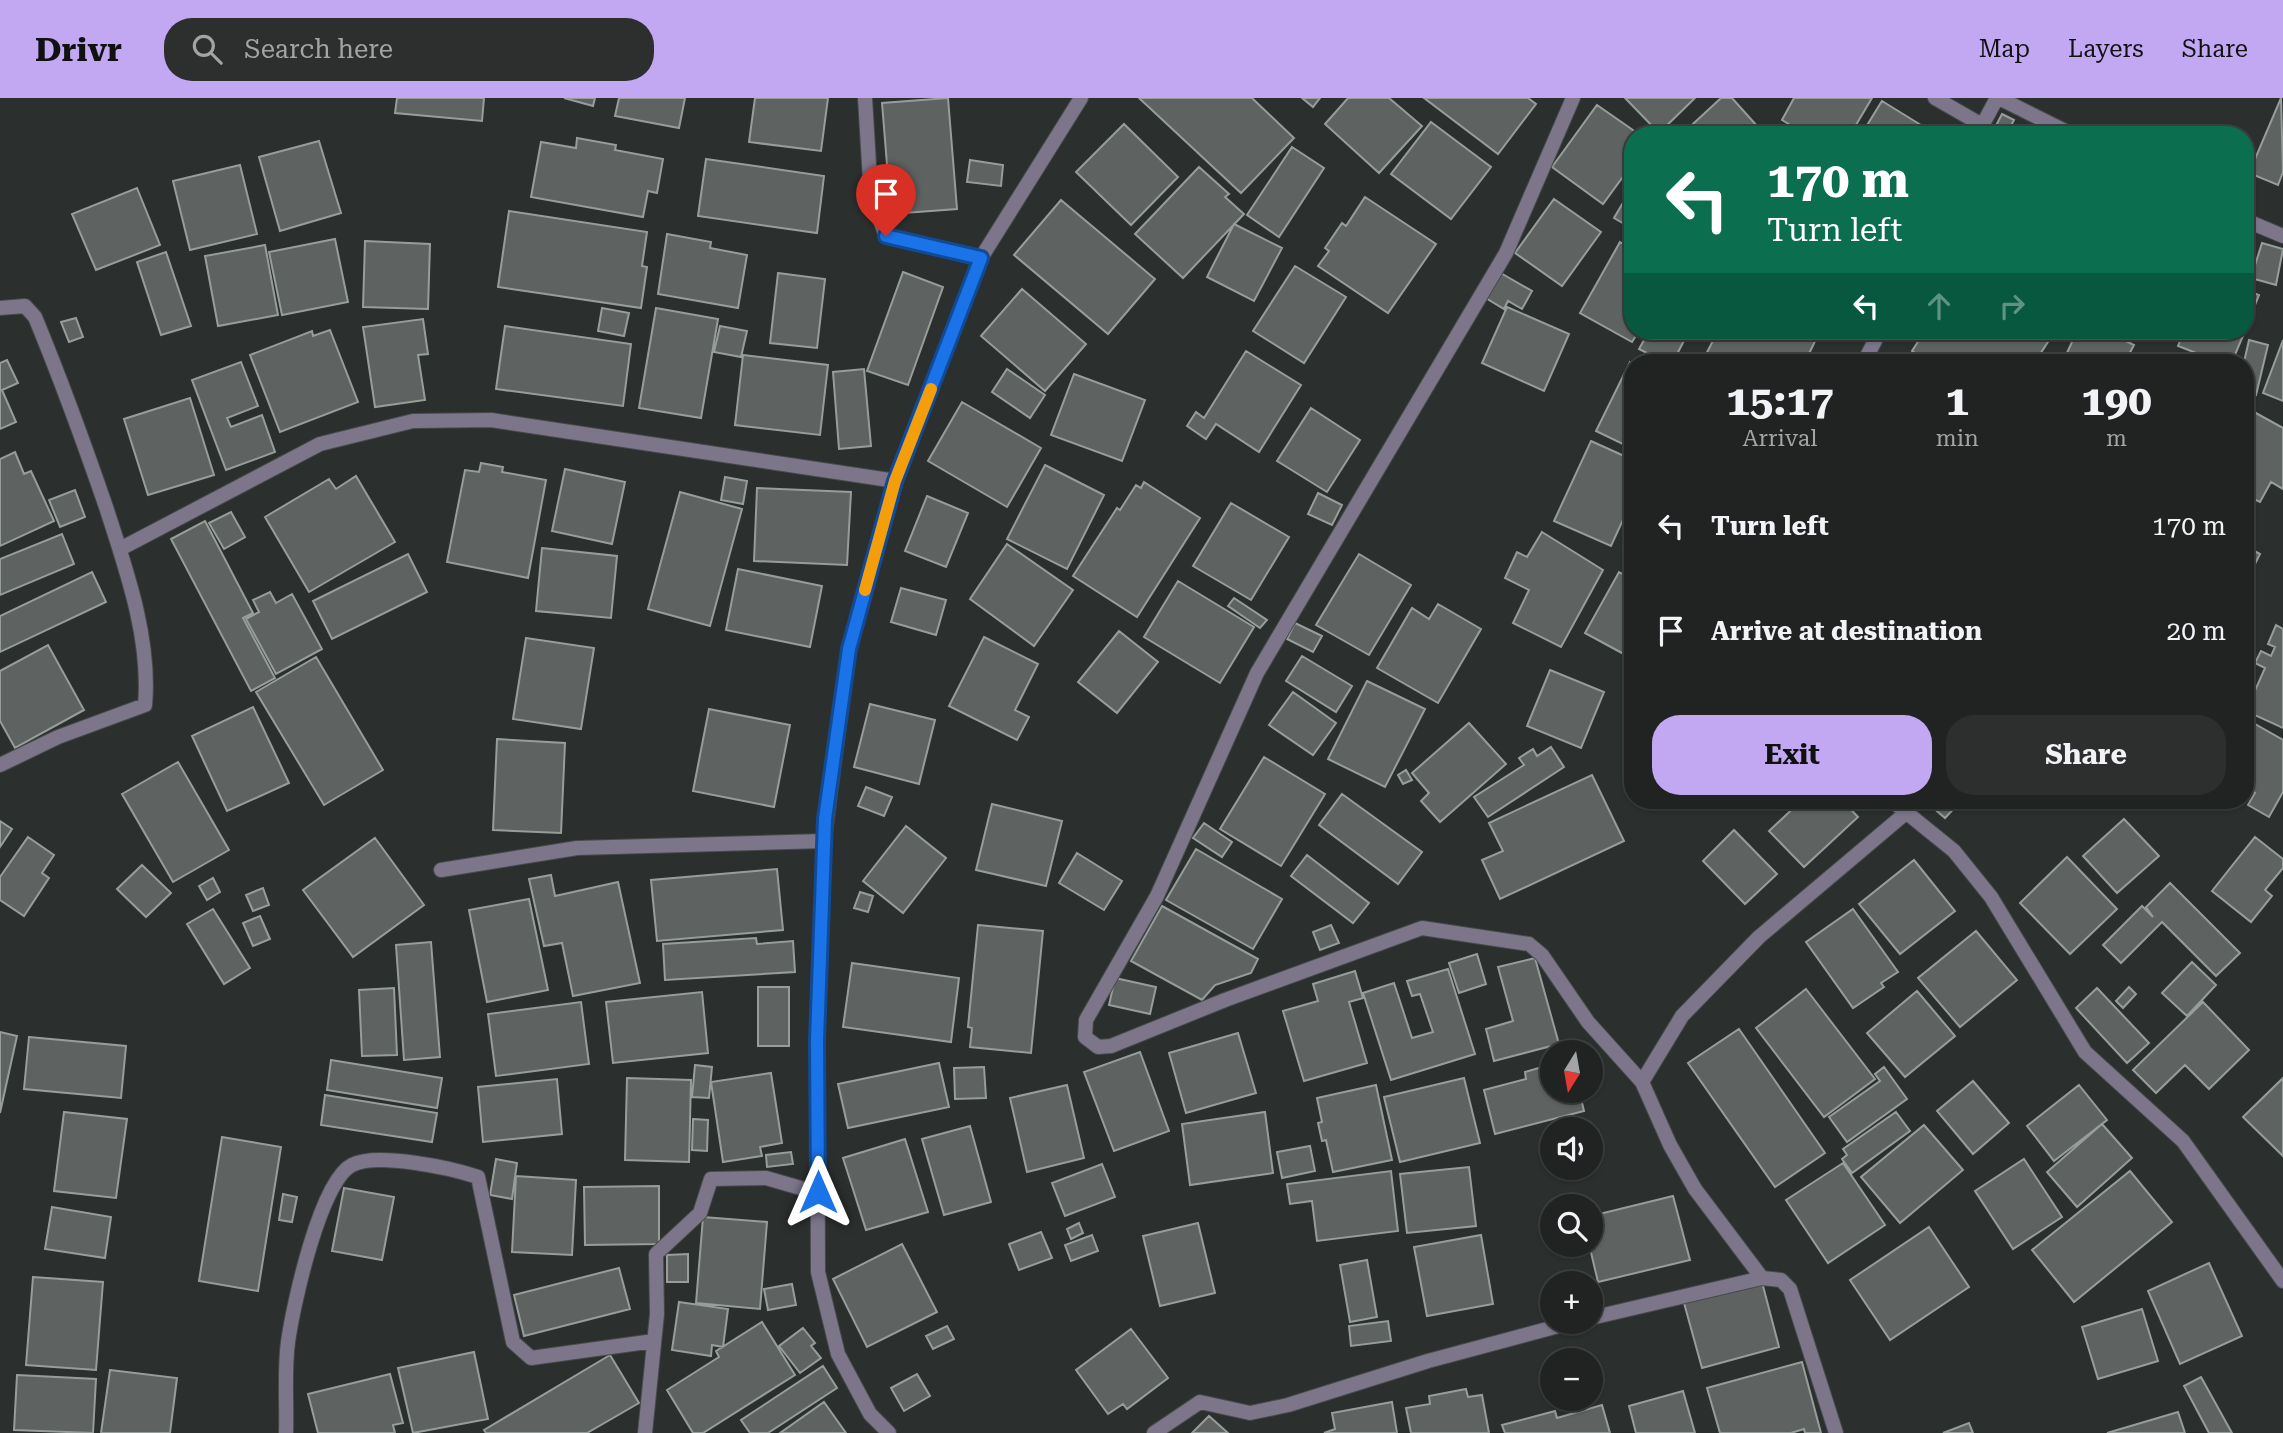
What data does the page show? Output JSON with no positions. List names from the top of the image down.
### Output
{
  "north": "bottom",
  "page": {
    "header": "Drivr",
    "search": "Search here",
    "nav": ["Map", "Layers", "Share"],
    "turn": ["170 m", "Turn left"],
    "eta": [
      "15:17",
      "Arrival",
      "1",
      "min",
      "190",
      "m"
    ],
    "list": [
      {
        "name": "Turn left",
        "value": "170 m"
      },
      {
        "name": "Arrive at destination",
        "value": "20 m"
      }
    ],
    "buttons": ["Exit", "Share"],
    "map_buttons": ["+", "−"]
  }
}
